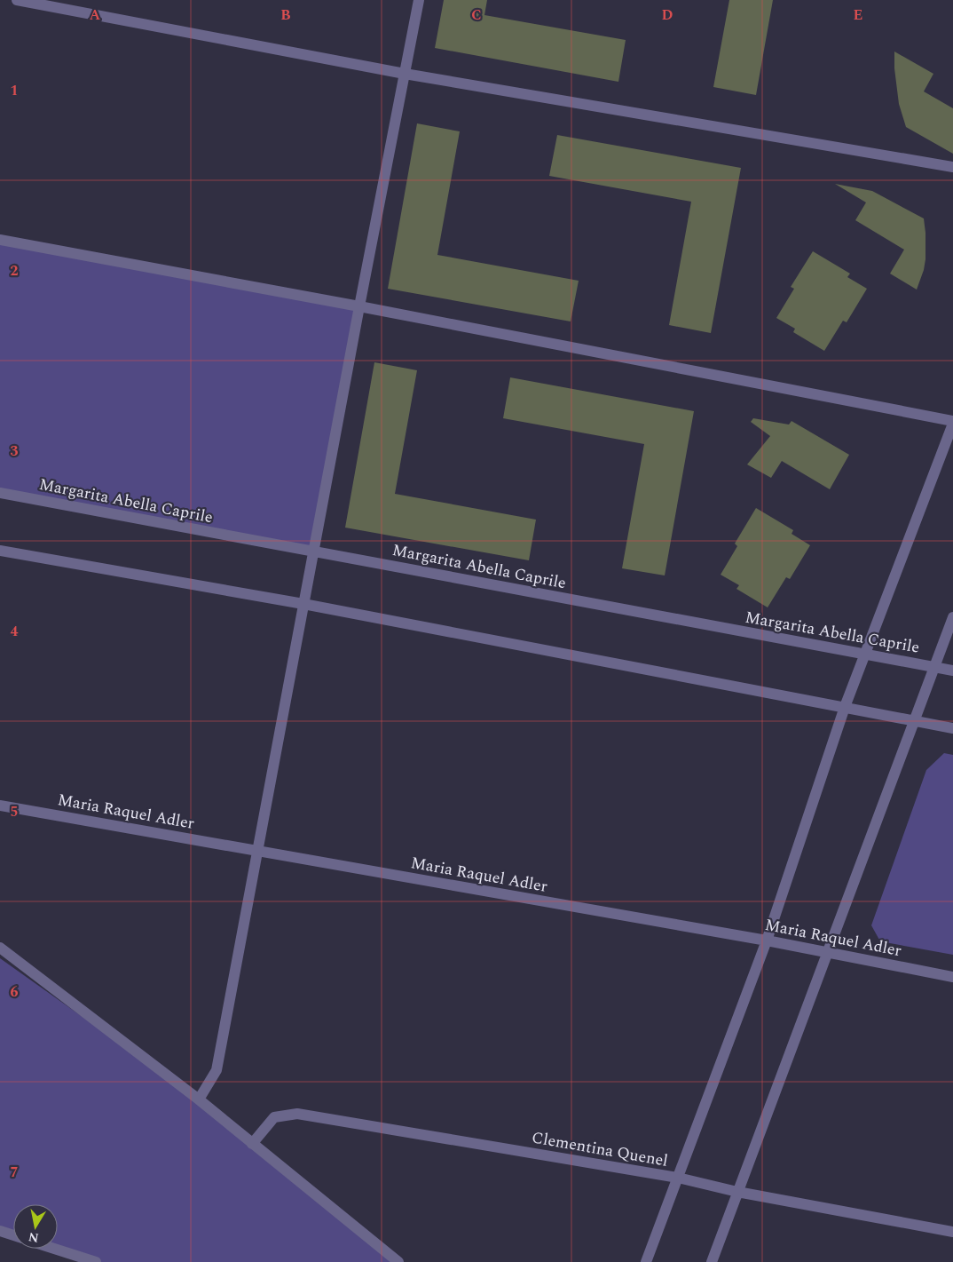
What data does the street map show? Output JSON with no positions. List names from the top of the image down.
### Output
{
  "streets": {
    "street": ["Margarita Abella Caprile", "Maria Raquel Adler", "Clementina Quenel"]
  },
  "north": "bottom",
  "grid": {
    "columns": [
      "A",
      "B",
      "C",
      "D",
      "E"
    ],
    "rows": [
      "1",
      "2",
      "3",
      "4",
      "5",
      "6",
      "7"
    ]
  }
}
